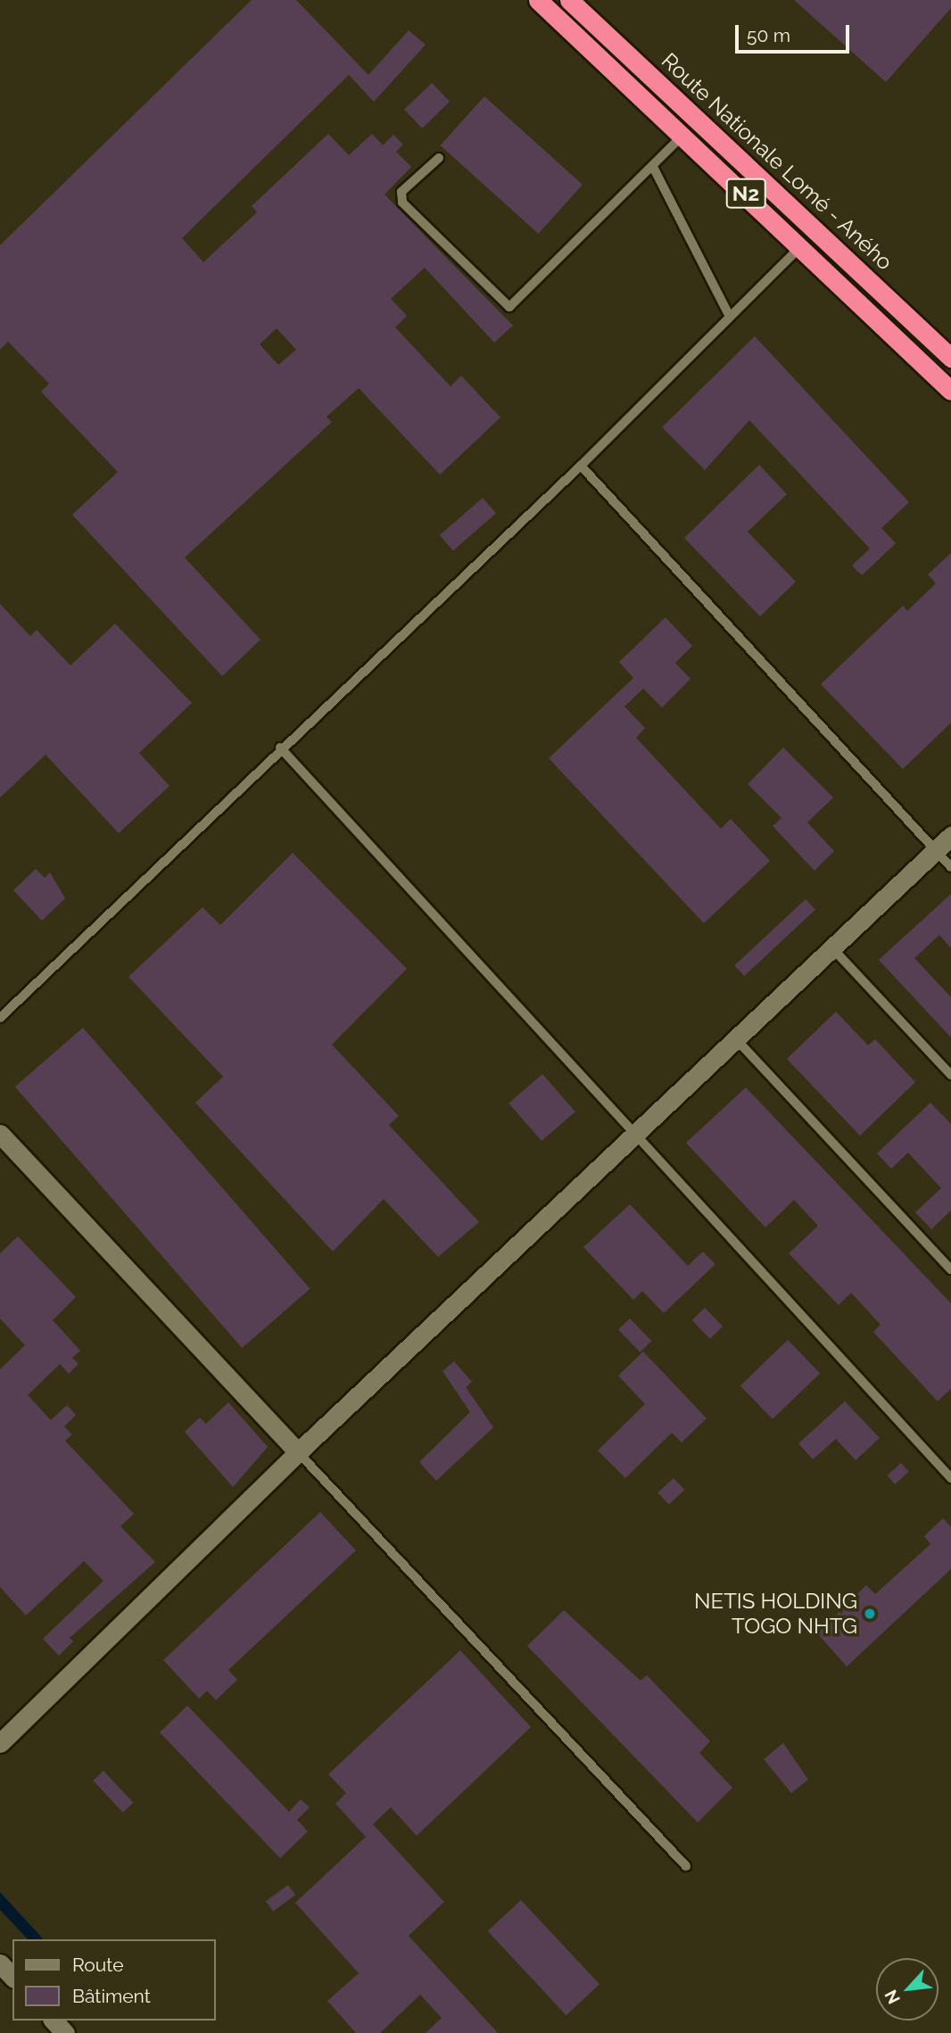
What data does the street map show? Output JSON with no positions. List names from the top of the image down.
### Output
{
  "streets": {
    "highway": ["Route Nationale Lomé - Aného", "N2"]
  },
  "places": ["NETIS HOLDING TOGO NHTG"],
  "legend": ["Route", "Bâtiment"],
  "scale_bar": "50 m",
  "north": "bottom left"
}
